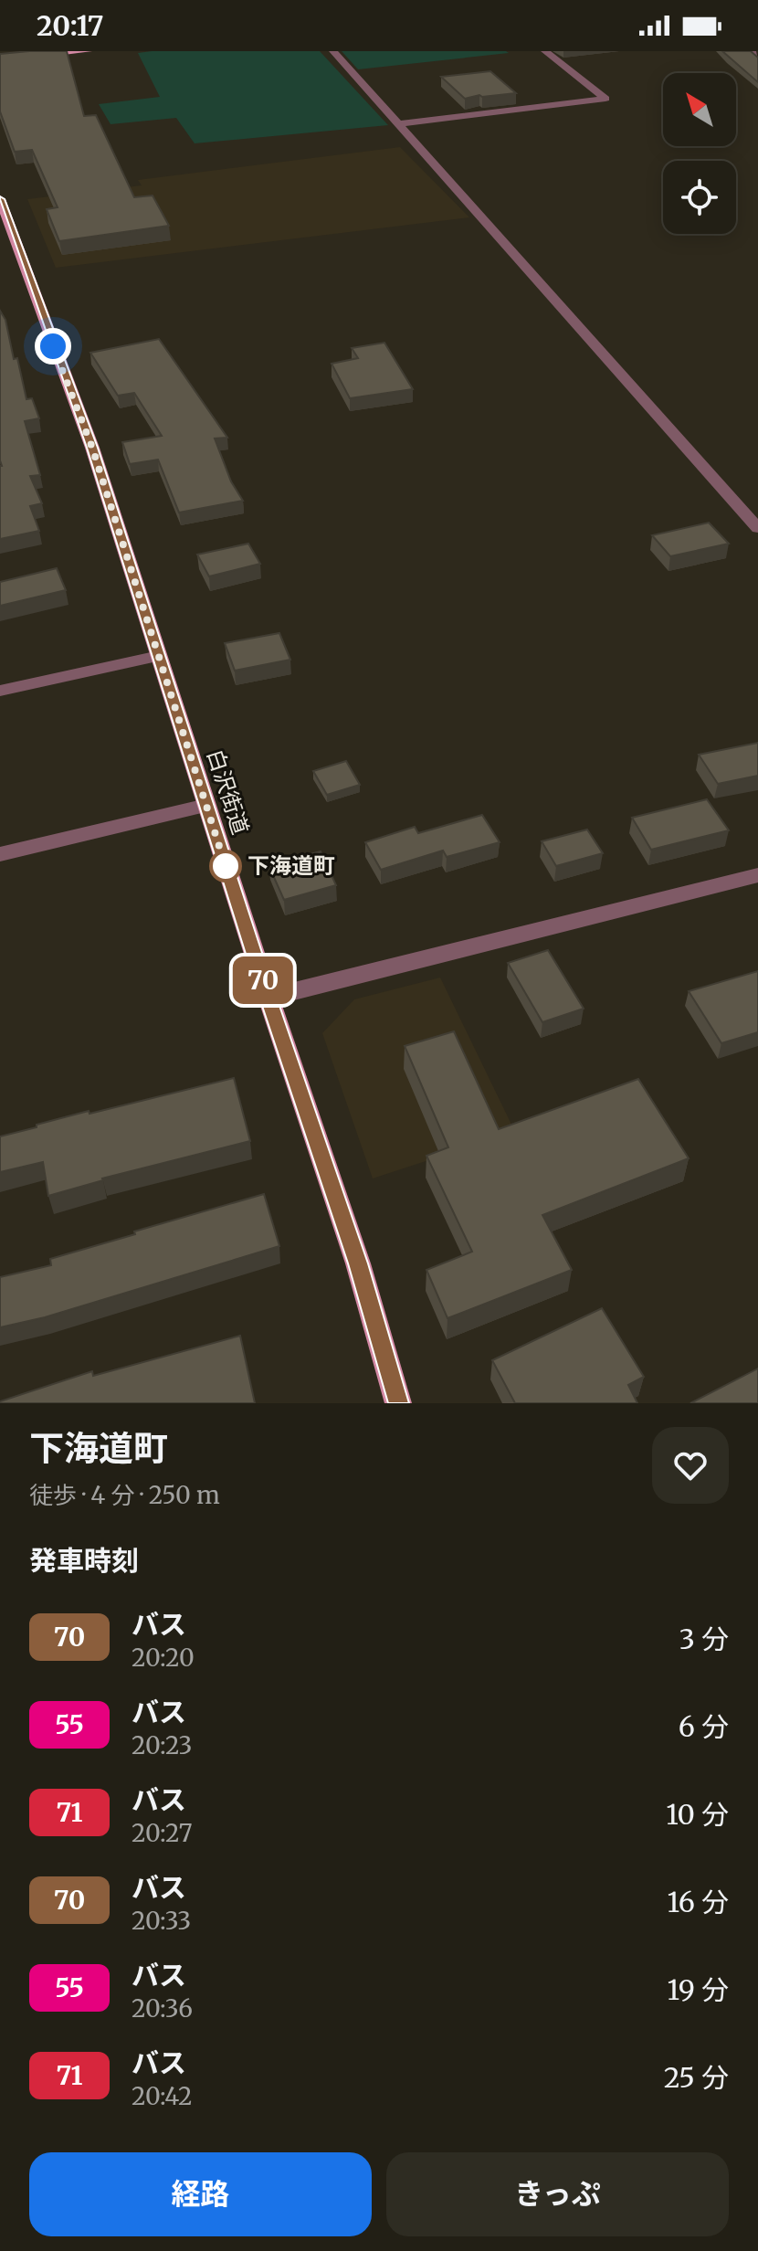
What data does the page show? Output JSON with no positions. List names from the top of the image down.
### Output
{
  "streets": {
    "main road": ["白沢街道"]
  },
  "places": ["下海道町"],
  "lines": ["bus line 70"],
  "north": "top left",
  "page": {
    "status": "20:17",
    "on_map": "70",
    "heading": [
      ["下海道町", "徒歩 · 4 分 · 250 m"],
      "発車時刻"
    ],
    "list": [
      {
        "mark": "70",
        "name": "バス",
        "note": "20:20",
        "value": "3 分"
      },
      {
        "mark": "55",
        "name": "バス",
        "note": "20:23",
        "value": "6 分"
      },
      {
        "mark": "71",
        "name": "バス",
        "note": "20:27",
        "value": "10 分"
      },
      {
        "mark": "70",
        "name": "バス",
        "note": "20:33",
        "value": "16 分"
      },
      {
        "mark": "55",
        "name": "バス",
        "note": "20:36",
        "value": "19 分"
      },
      {
        "mark": "71",
        "name": "バス",
        "note": "20:42",
        "value": "25 分"
      }
    ],
    "buttons": ["経路", "きっぷ"]
  }
}
